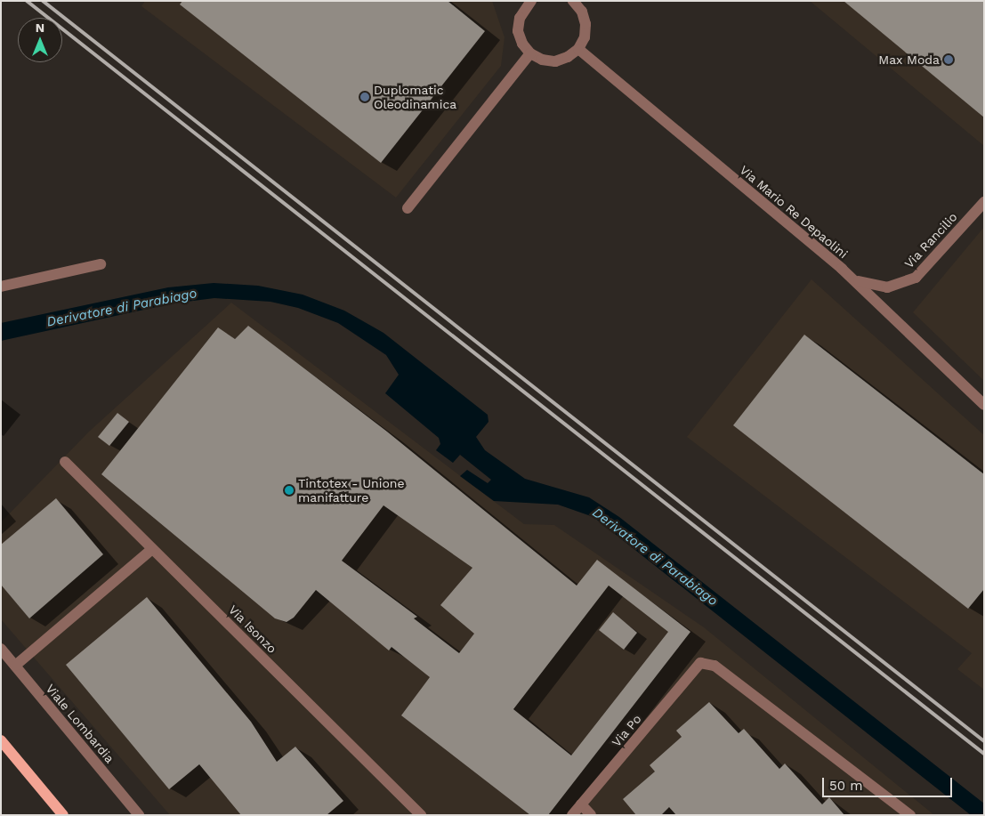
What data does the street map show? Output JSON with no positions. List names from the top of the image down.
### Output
{
  "streets": {
    "street": [
      "Via Mario Re Depaolini",
      "Via Rancilio",
      "Via Isonzo",
      "Viale Lombardia",
      "Via Po"
    ]
  },
  "crossings": [
    ["Via Mario Re Depaolini", "Via Rancilio"]
  ],
  "water": ["Derivatore di Parabiago"],
  "places": ["Max Moda", "Duplomatic Oleodinamica", "Tintotex - Unione manifatture"],
  "scale_bar": "50 m",
  "north": "top"
}
